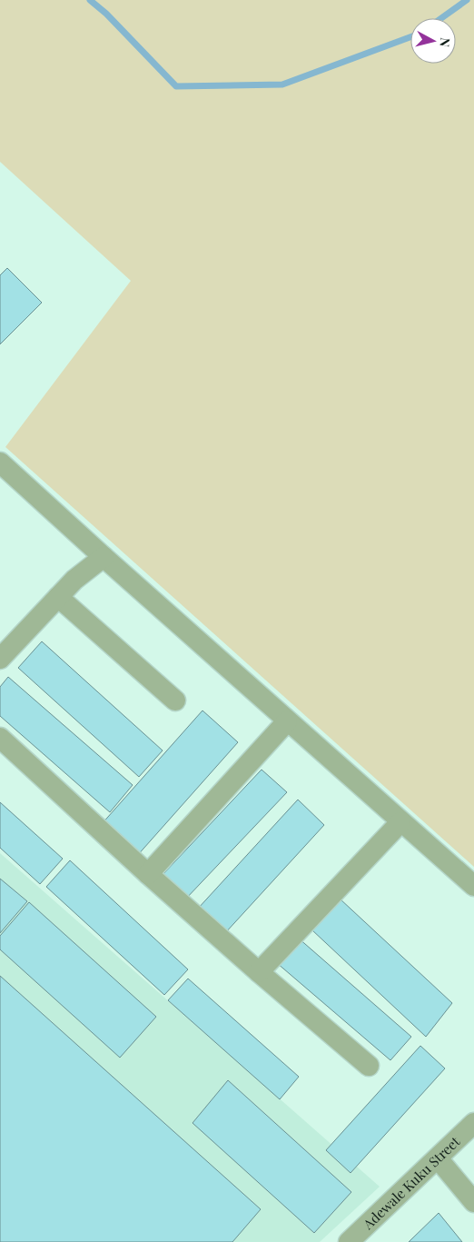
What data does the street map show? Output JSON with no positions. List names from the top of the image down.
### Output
{
  "streets": {
    "street": ["Adewale Kuku Street"]
  },
  "north": "right"
}
